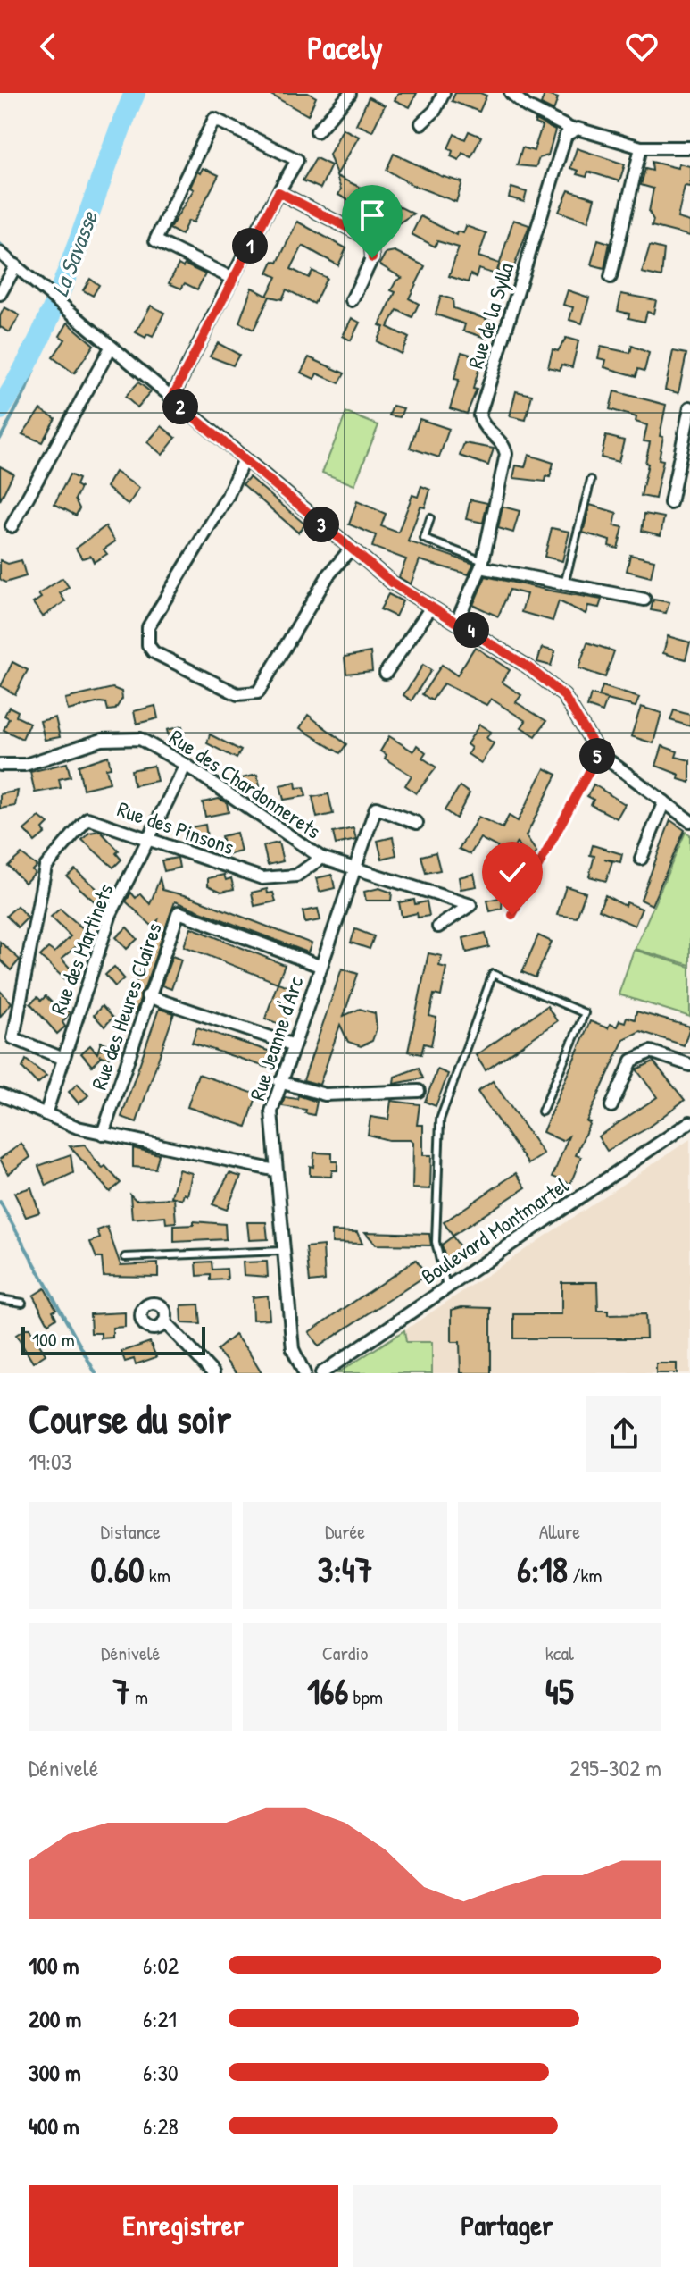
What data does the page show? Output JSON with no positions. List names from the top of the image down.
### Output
{
  "streets": {
    "street": [
      "Rue de la Sylla",
      "Rue des Chardonnerets",
      "Rue des Pinsons",
      "Rue des Martinets",
      "Rue des Heures Claires",
      "Rue Jeanne d'Arc",
      "Boulevard Montmartel"
    ]
  },
  "crossings": [
    ["Rue des Chardonnerets", "Rue des Pinsons"],
    ["Rue des Chardonnerets", "Rue des Martinets"],
    ["Rue des Chardonnerets", "Rue Jeanne d'Arc"],
    ["Rue des Pinsons", "Rue des Martinets"],
    ["Rue des Heures Claires", "Rue Jeanne d'Arc"]
  ],
  "water": ["La Savasse"],
  "scale_bar": "100 m",
  "page": {
    "header": "Pacely",
    "pins": [
      "1",
      "2",
      "3",
      "4",
      "5"
    ],
    "scale": "100 m",
    "heading": ["Course du soir", "19:03"],
    "stats": [
      ["Distance", "0.60 km"],
      ["Durée", "3:47"],
      ["Allure", "6:18 /km"],
      ["Dénivelé", "7 m"],
      ["Cardio", "166 bpm"],
      ["kcal", "45"]
    ],
    "chart": ["Dénivelé", "295–302 m"],
    "list": [
      {
        "name": "100 m",
        "note": "6:02"
      },
      {
        "name": "200 m",
        "note": "6:21"
      },
      {
        "name": "300 m",
        "note": "6:30"
      },
      {
        "name": "400 m",
        "note": "6:28"
      }
    ],
    "buttons": ["Enregistrer", "Partager"]
  }
}
